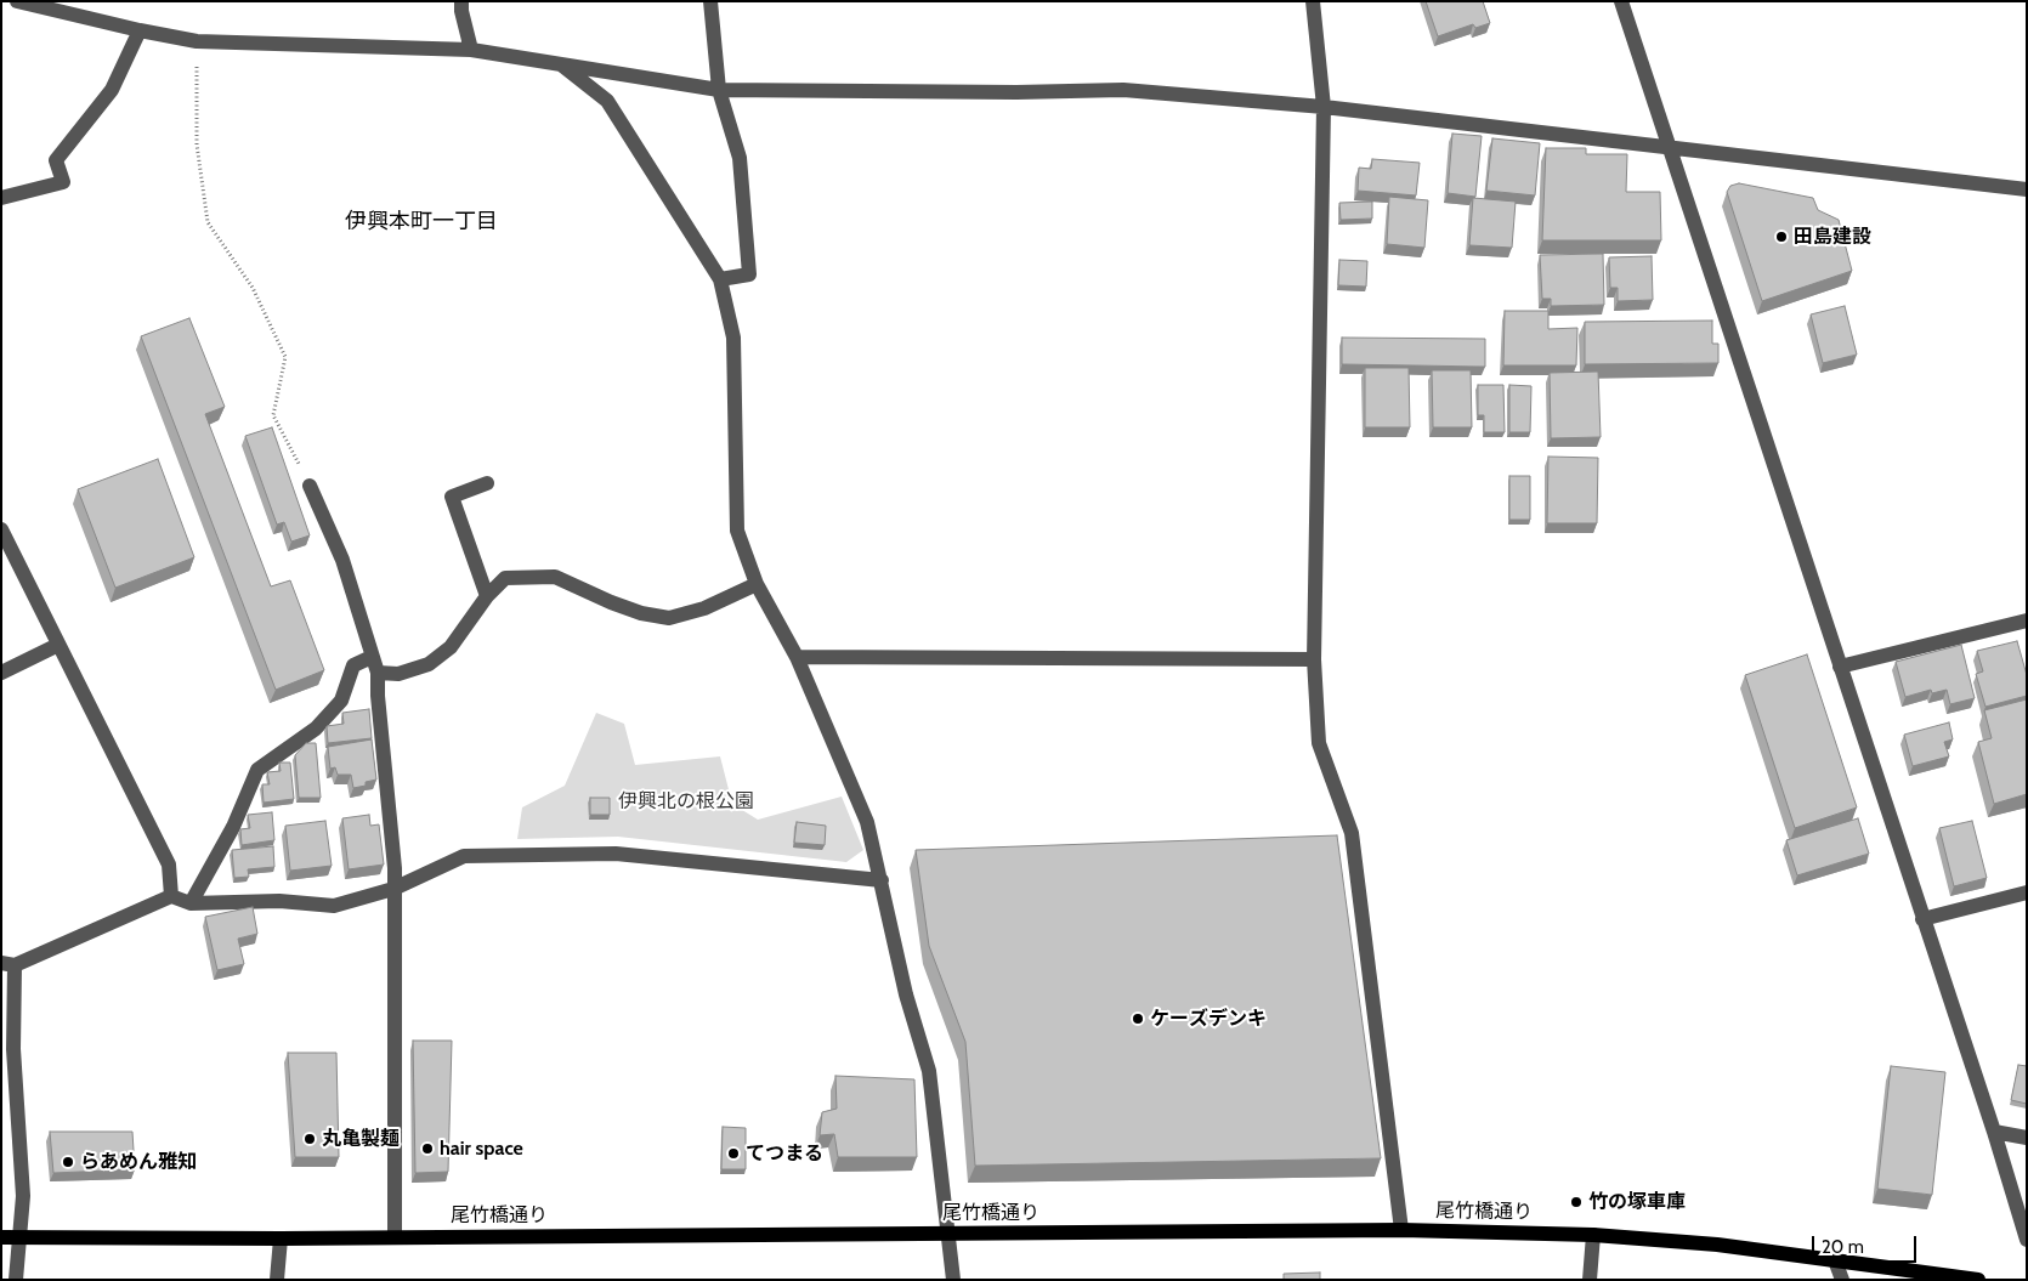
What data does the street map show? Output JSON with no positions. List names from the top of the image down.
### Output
{
  "streets": {
    "main road": ["尾竹橋通り"]
  },
  "districts": ["伊興本町一丁目"],
  "parks": ["伊興北の根公園"],
  "places": [
    "田島建設",
    "ケーズデンキ",
    "丸亀製麺",
    "hair space",
    "てつまる",
    "らあめん雅知",
    "竹の塚車庫"
  ],
  "scale_bar": "20 m"
}
